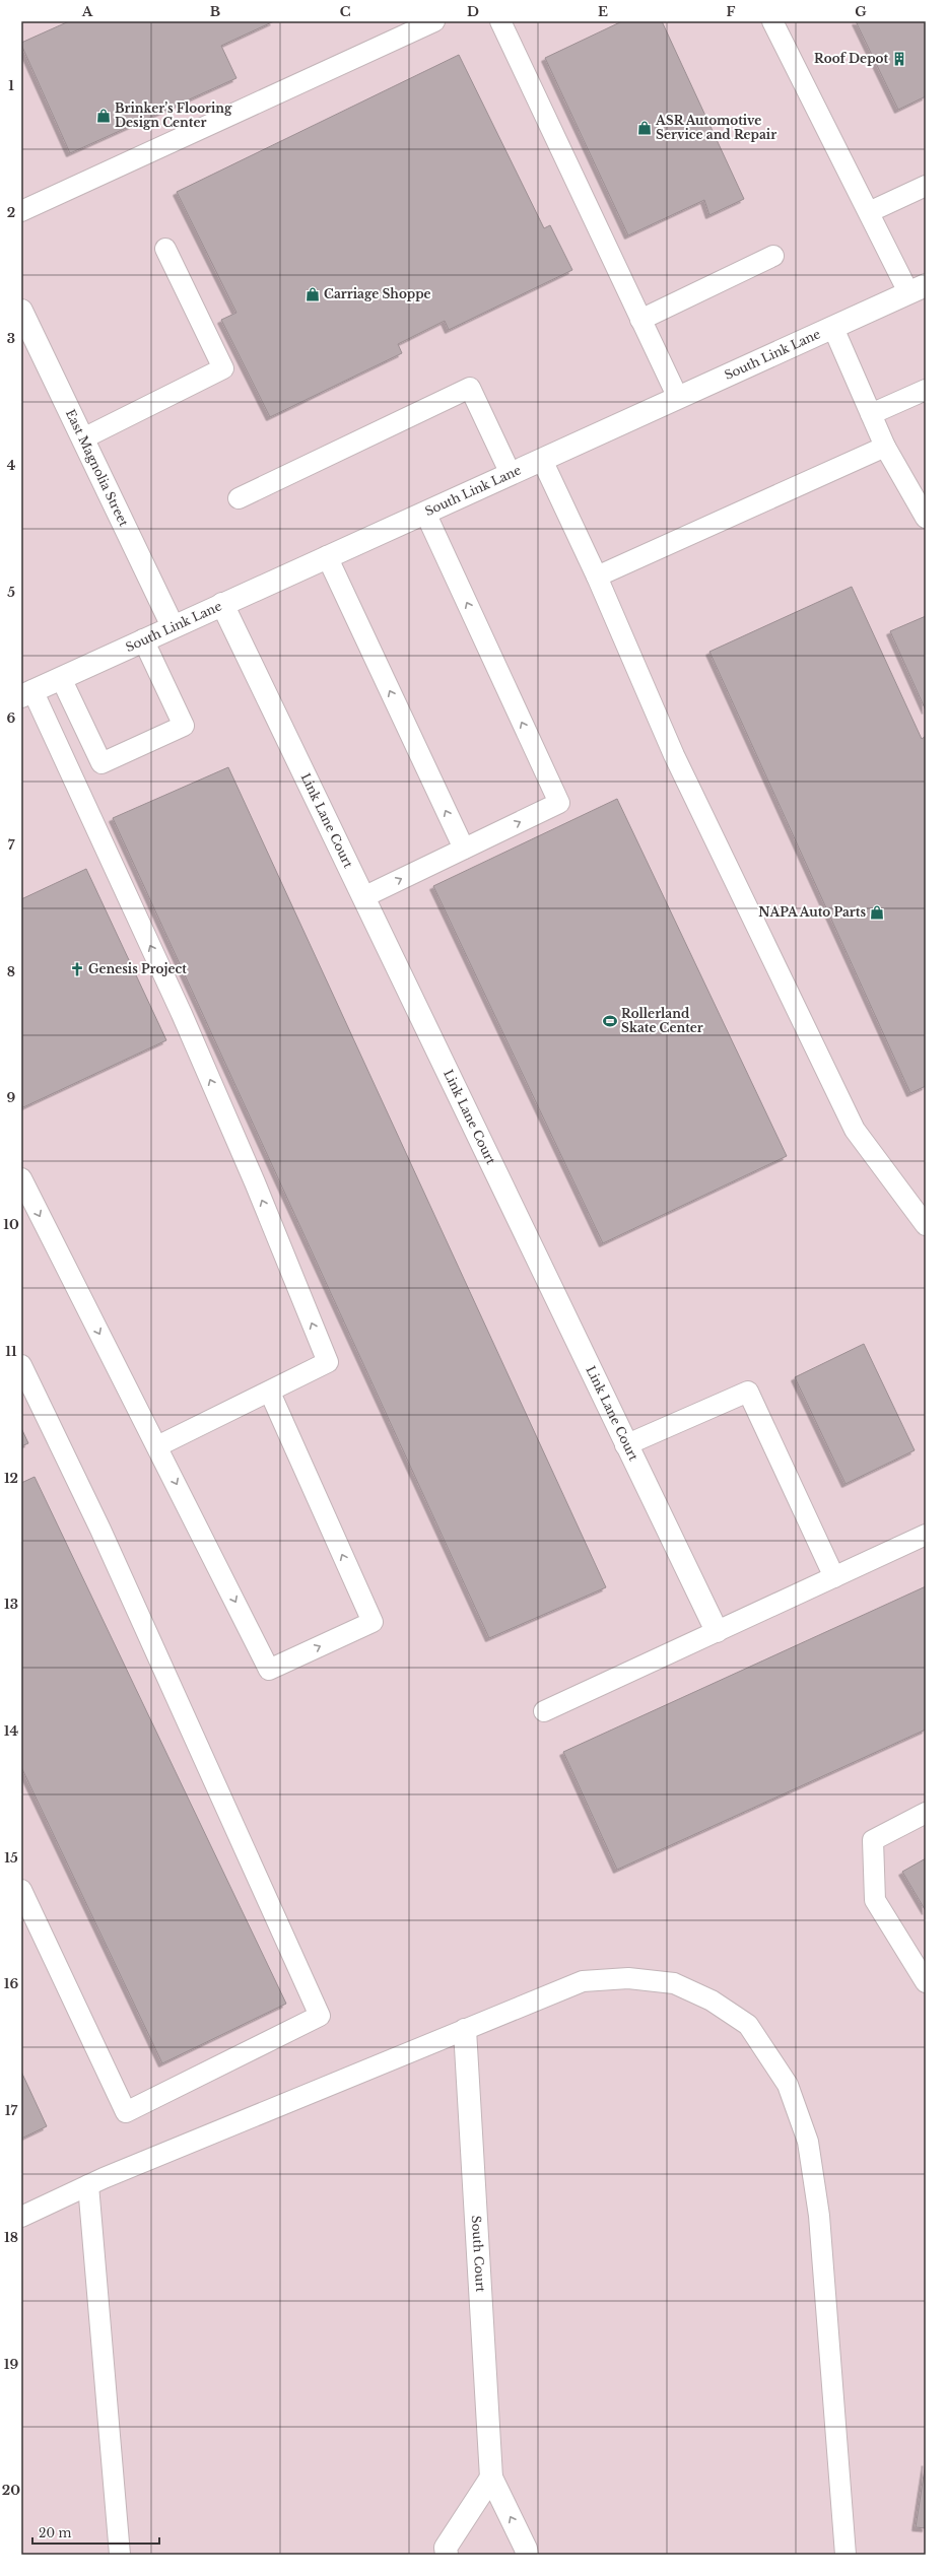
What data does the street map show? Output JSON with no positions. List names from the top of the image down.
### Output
{
  "streets": {
    "street": [
      "South Link Lane",
      "East Magnolia Street",
      "Link Lane Court",
      "South Court"
    ]
  },
  "crossings": [
    ["South Link Lane", "East Magnolia Street"],
    ["South Link Lane", "Link Lane Court"]
  ],
  "places": {
    "building": ["Roof Depot"],
    "shop": [
      "Brinker’s Flooring Design Center",
      "ASR Automotive Service and Repair",
      "Carriage Shoppe",
      "NAPA Auto Parts"
    ],
    "church": ["Genesis Project"],
    "sports": ["Rollerland Skate Center"]
  },
  "scale_bar": "20 m",
  "grid": {
    "columns": [
      "A",
      "B",
      "C",
      "D",
      "E",
      "F",
      "G"
    ],
    "rows": [
      "1",
      "2",
      "3",
      "4",
      "5",
      "6",
      "7",
      "8",
      "9",
      "10",
      "11",
      "12",
      "13",
      "14",
      "15",
      "16",
      "17",
      "18",
      "19",
      "20"
    ]
  }
}
